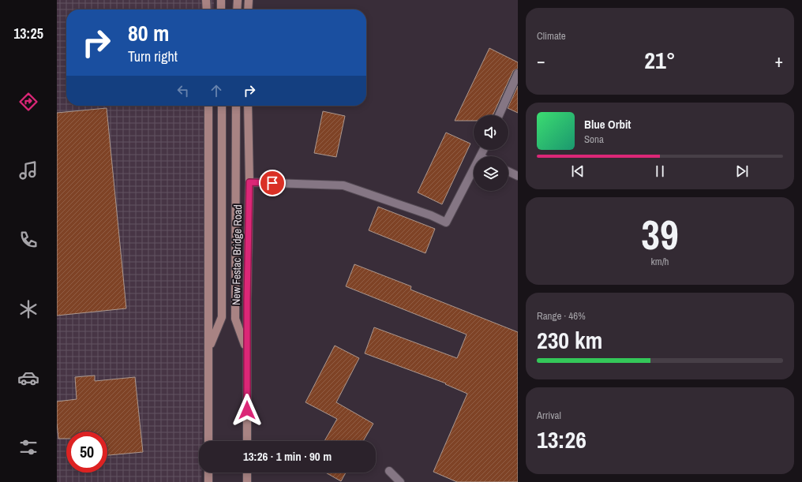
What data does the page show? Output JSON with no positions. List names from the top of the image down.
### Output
{
  "streets": {
    "main road": ["New Festac Bridge Road"]
  },
  "page": {
    "tabs": "13:25",
    "tile": [
      "Climate",
      ["39", "km/h"],
      ["Range · 46%", "230 km"],
      ["Arrival", "13:26"]
    ],
    "turn": ["80 m", "Turn right"],
    "heat": ["−", "21°", "+"],
    "song": ["Blue Orbit", "Sona"],
    "limit": "50",
    "trip": "13:26 · 1 min · 90 m"
  }
}
